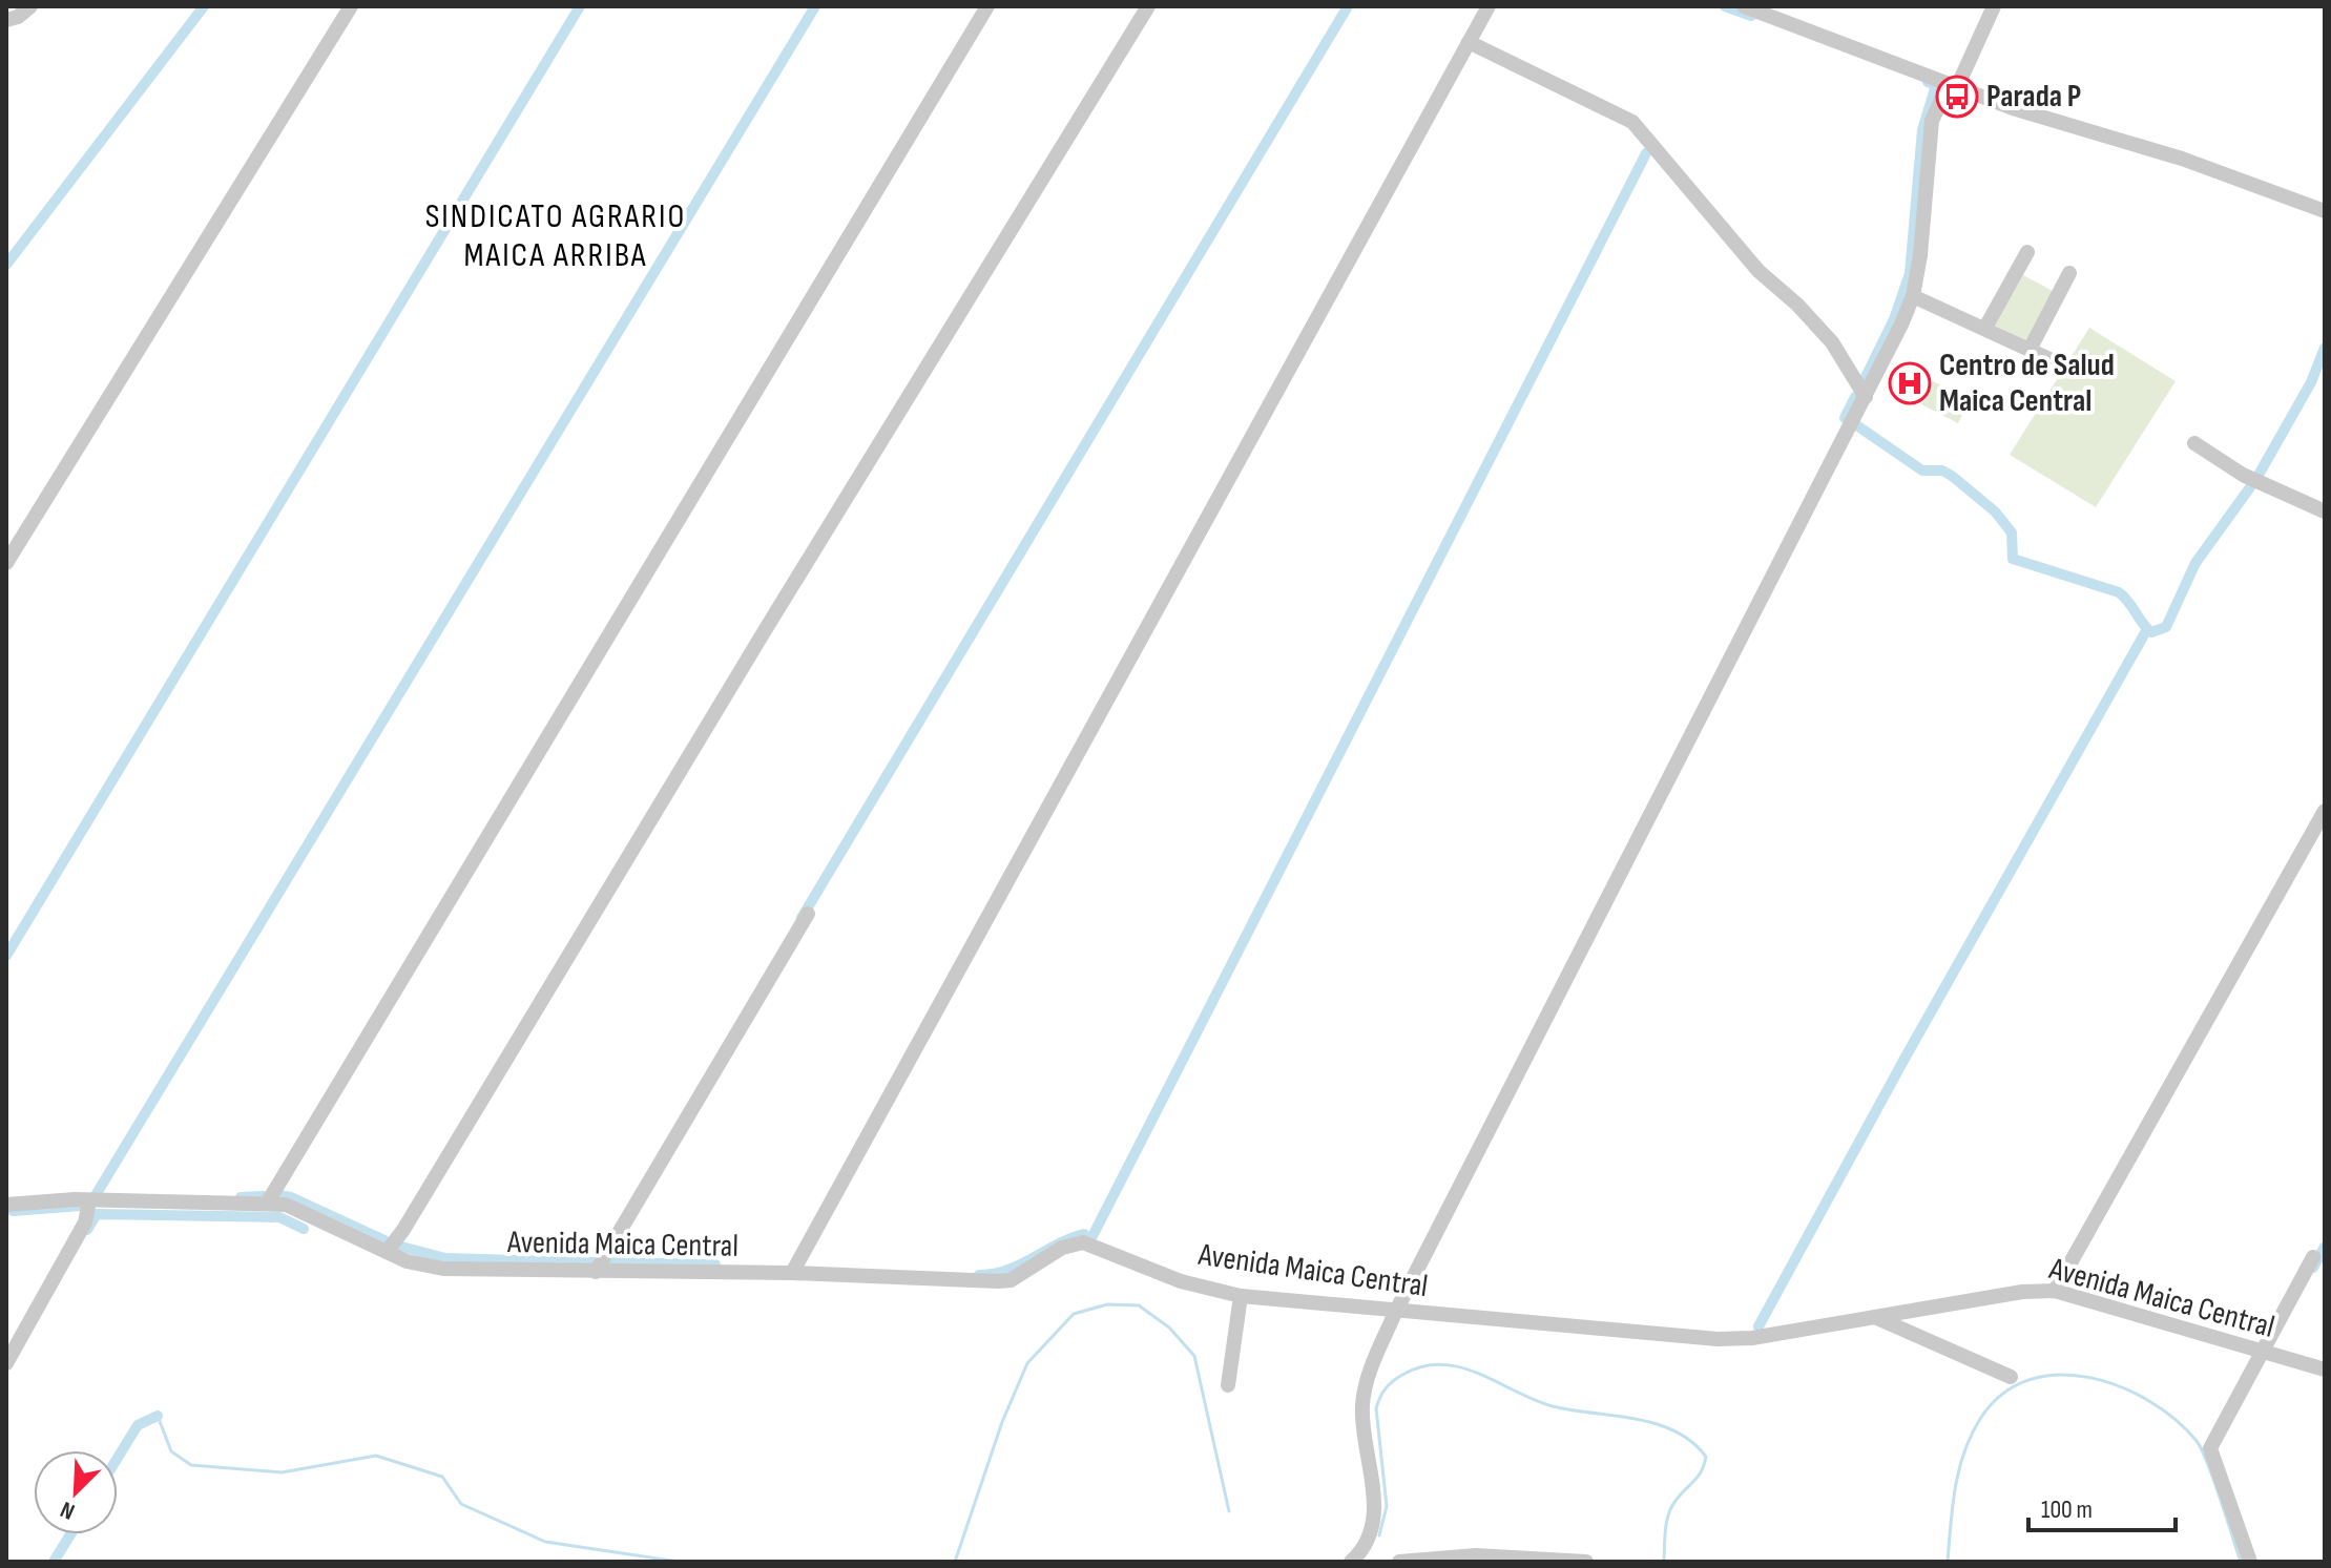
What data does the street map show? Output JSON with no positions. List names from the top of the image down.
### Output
{
  "streets": {
    "street": ["Avenida Maica Central"]
  },
  "districts": ["SINDICATO AGRARIO MAICA ARRIBA"],
  "places": {
    "bus stop": ["Parada P"],
    "hospital": ["Centro de Salud Maica Central"]
  },
  "scale_bar": "100 m",
  "north": "bottom left"
}
